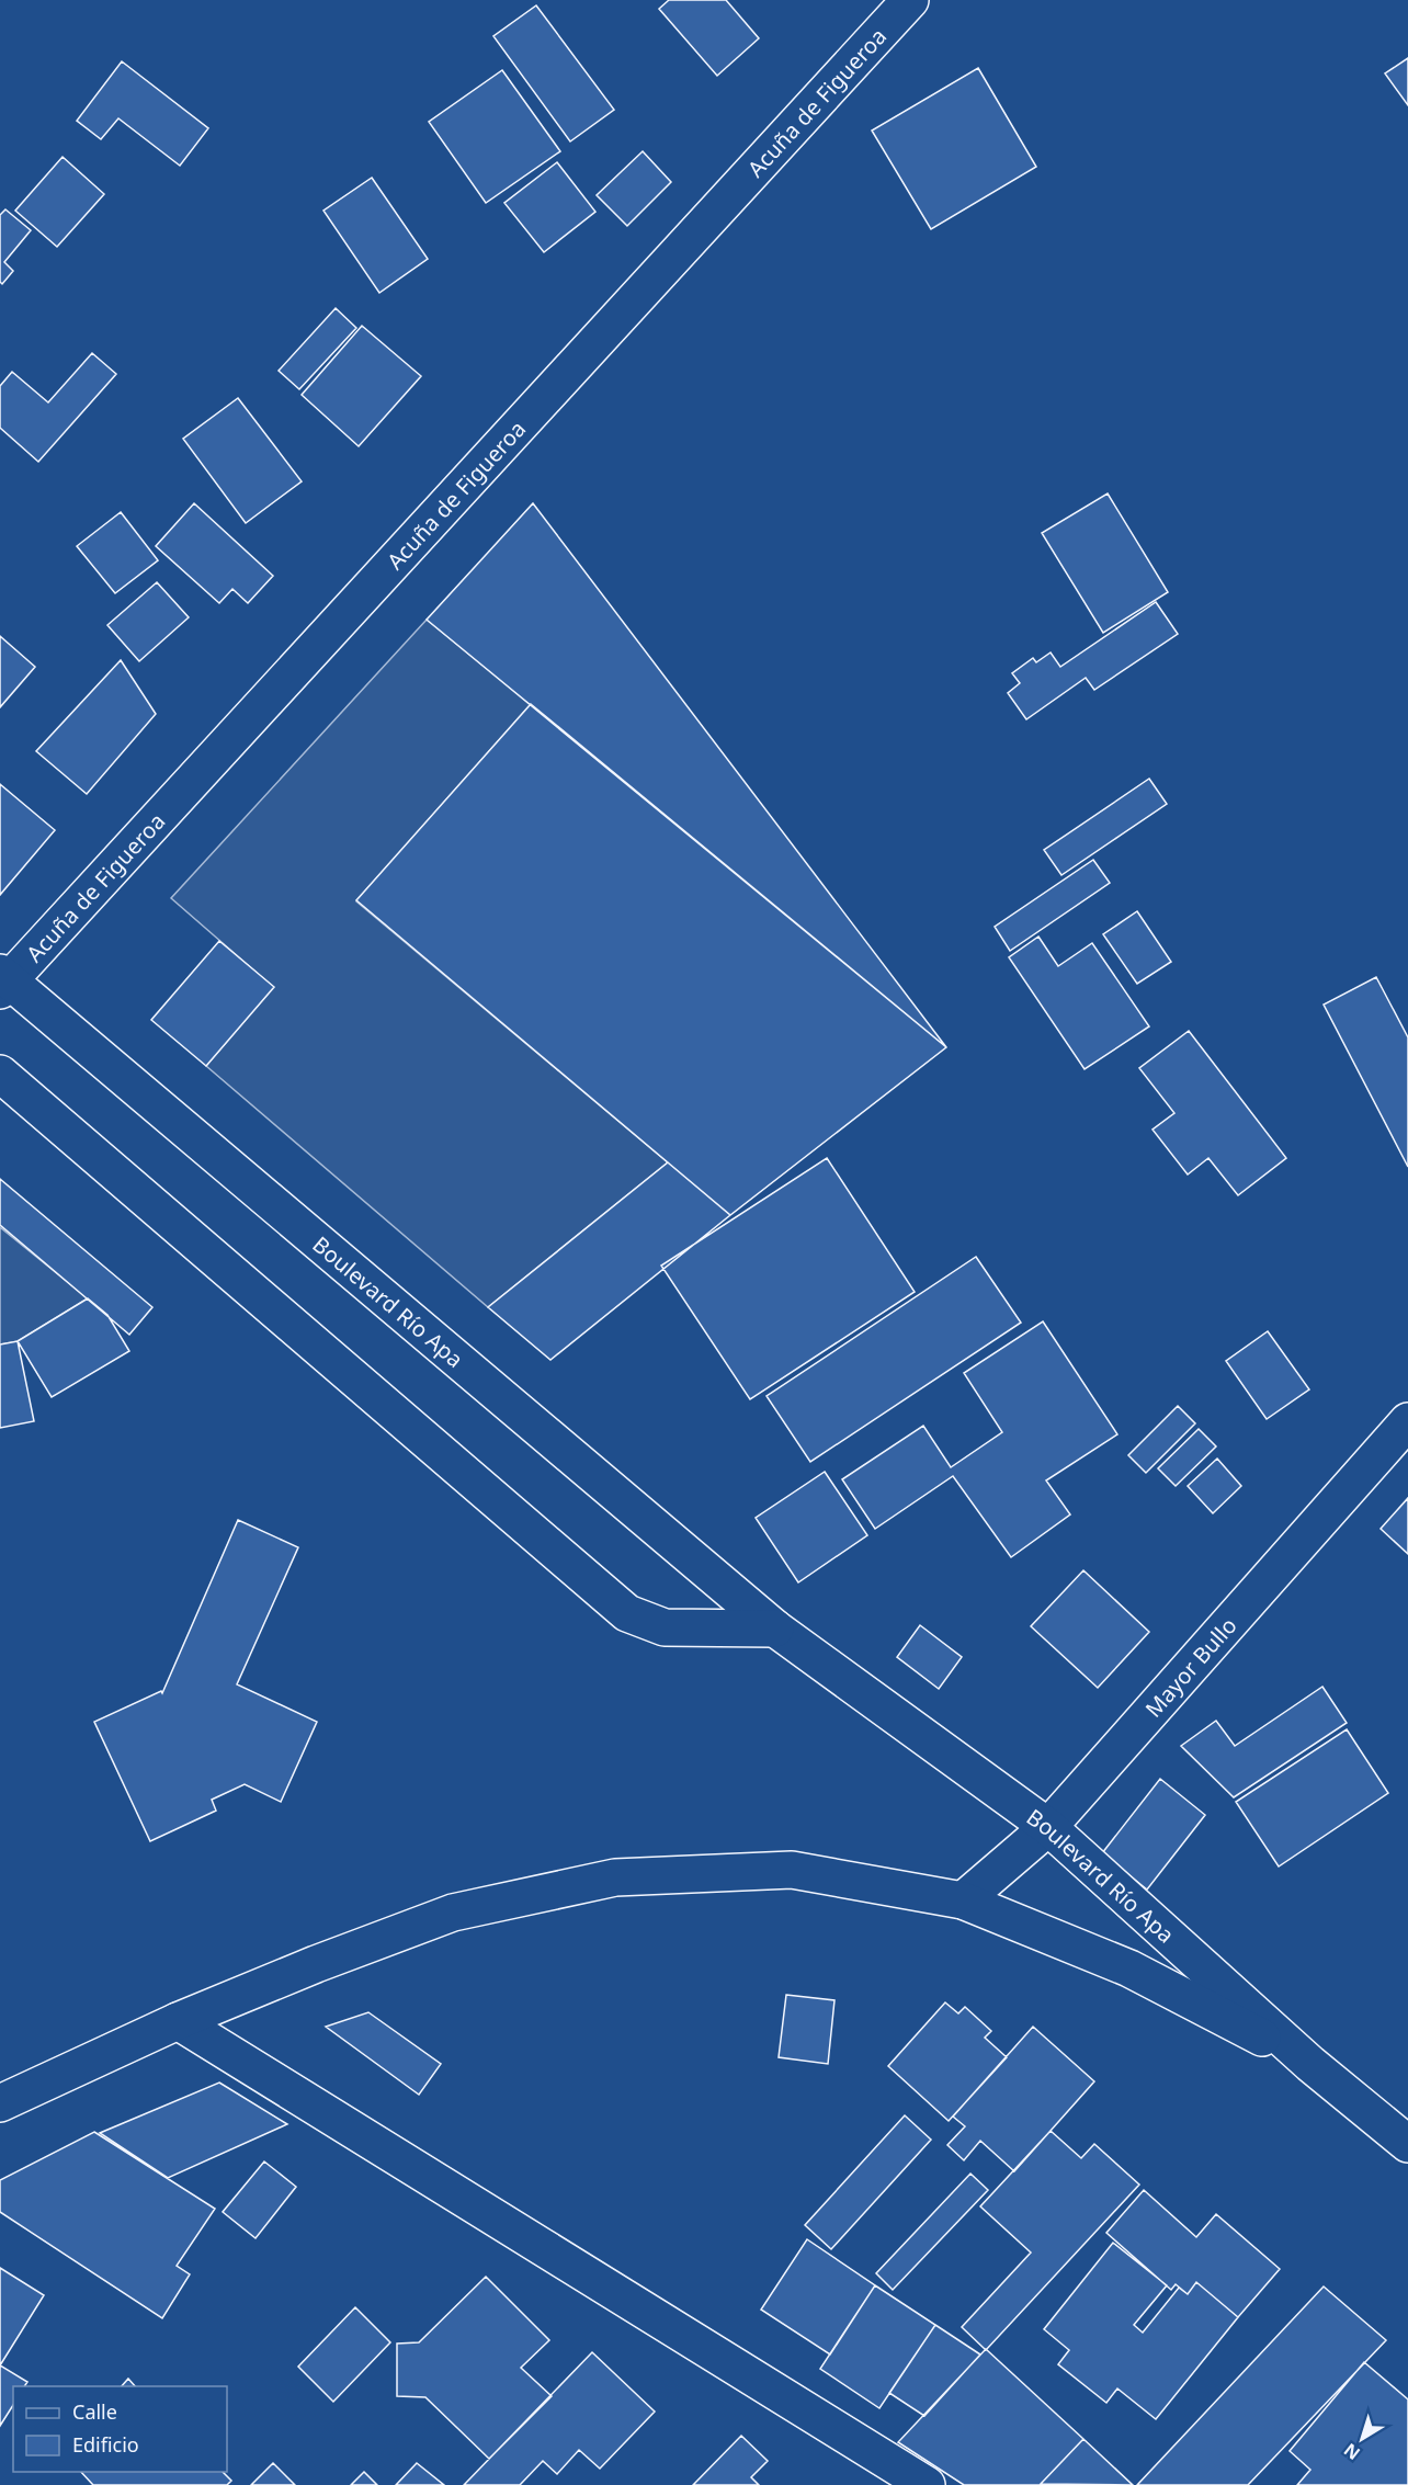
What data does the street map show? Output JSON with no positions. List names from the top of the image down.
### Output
{
  "streets": {
    "main road": ["Acuña de Figueroa", "Boulevard Río Apa", "Mayor Bullo"]
  },
  "crossings": [
    ["Acuña de Figueroa", "Boulevard Río Apa"],
    ["Boulevard Río Apa", "Mayor Bullo"]
  ],
  "legend": ["Calle", "Edificio"],
  "north": "bottom left"
}
